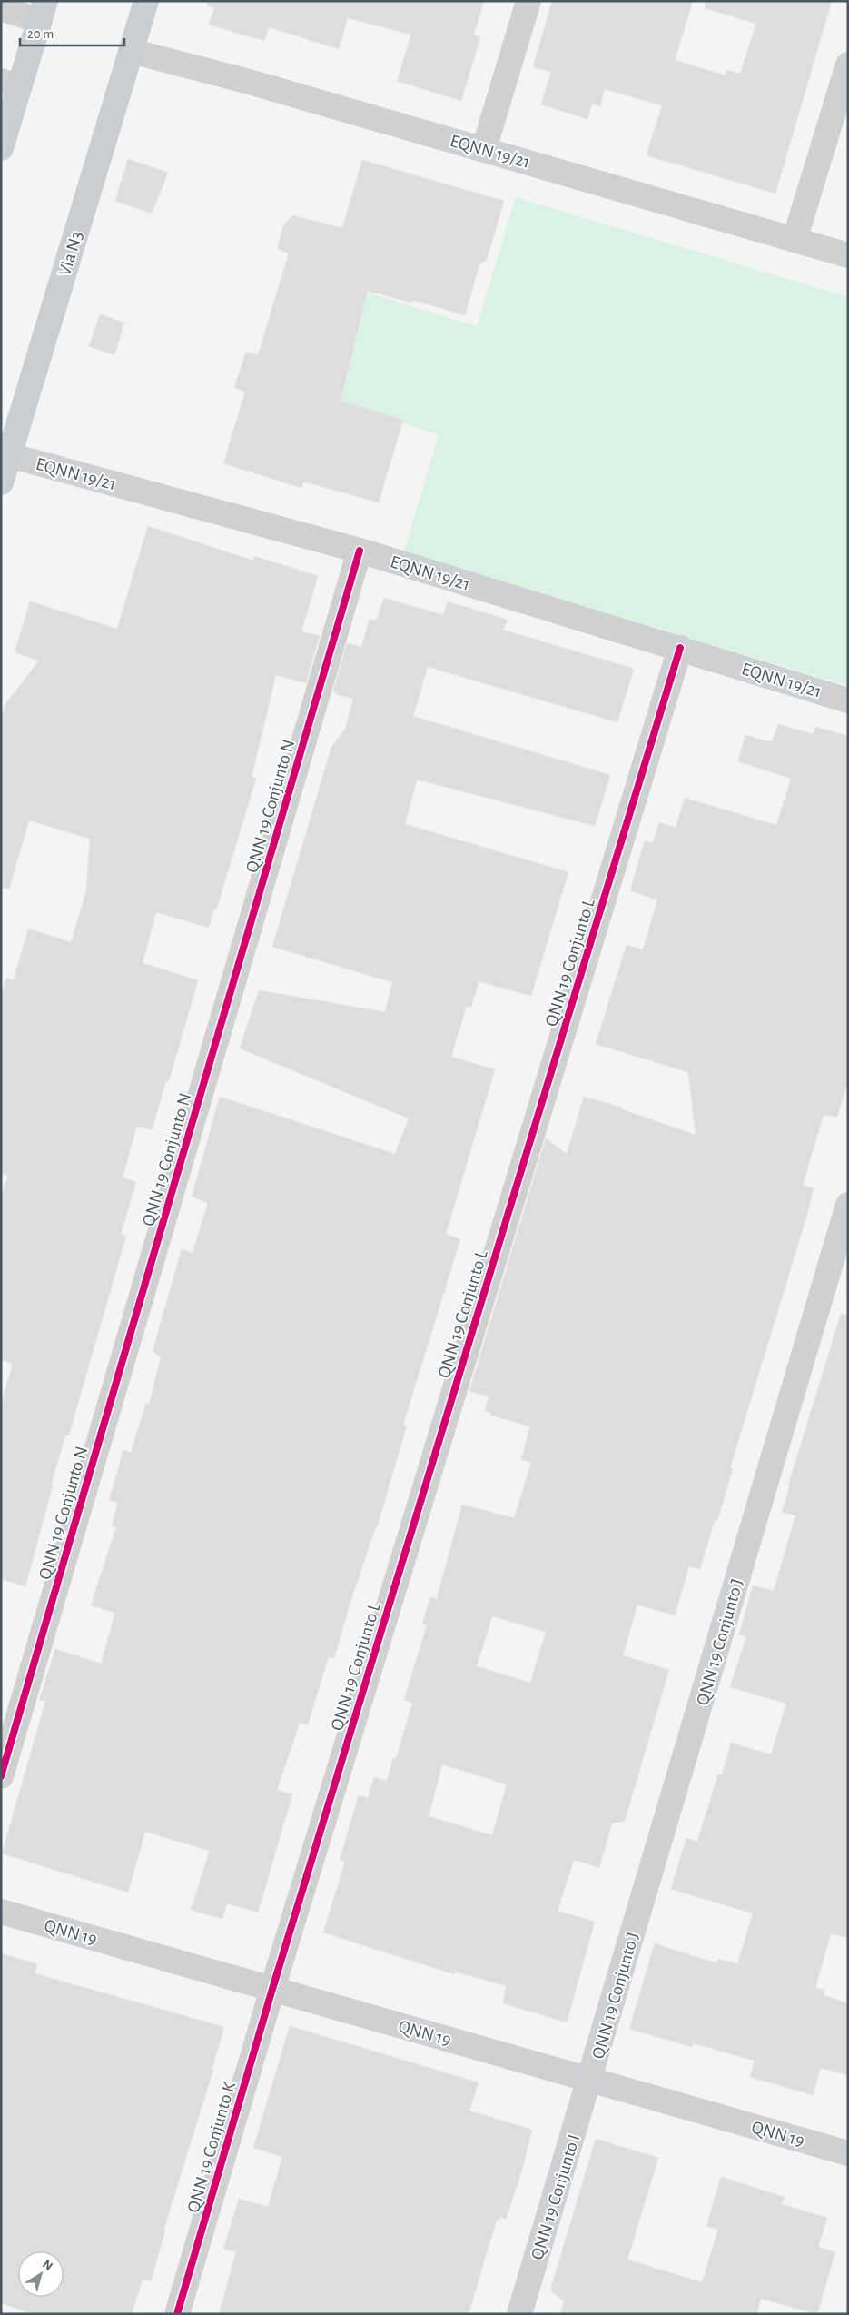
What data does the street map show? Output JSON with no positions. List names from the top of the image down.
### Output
{
  "streets": {
    "main road": ["Via N3"],
    "street": [
      "EQNN 19/21",
      "QNN 19 Conjunto N",
      "QNN 19 Conjunto L",
      "QNN 19 Conjunto J",
      "QNN 19",
      "QNN 19 Conjunto K",
      "QNN 19 Conjunto I"
    ]
  },
  "crossings": [
    ["EQNN 19/21", "Via N3"],
    ["EQNN 19/21", "QNN 19 Conjunto N"],
    ["EQNN 19/21", "QNN 19 Conjunto L"],
    ["QNN 19 Conjunto L", "QNN 19"],
    ["QNN 19 Conjunto L", "QNN 19 Conjunto K"],
    ["QNN 19 Conjunto J", "QNN 19"],
    ["QNN 19 Conjunto J", "QNN 19 Conjunto I"],
    ["QNN 19", "QNN 19 Conjunto K"],
    ["QNN 19", "QNN 19 Conjunto I"]
  ],
  "scale_bar": "20 m",
  "north": "top right"
}
